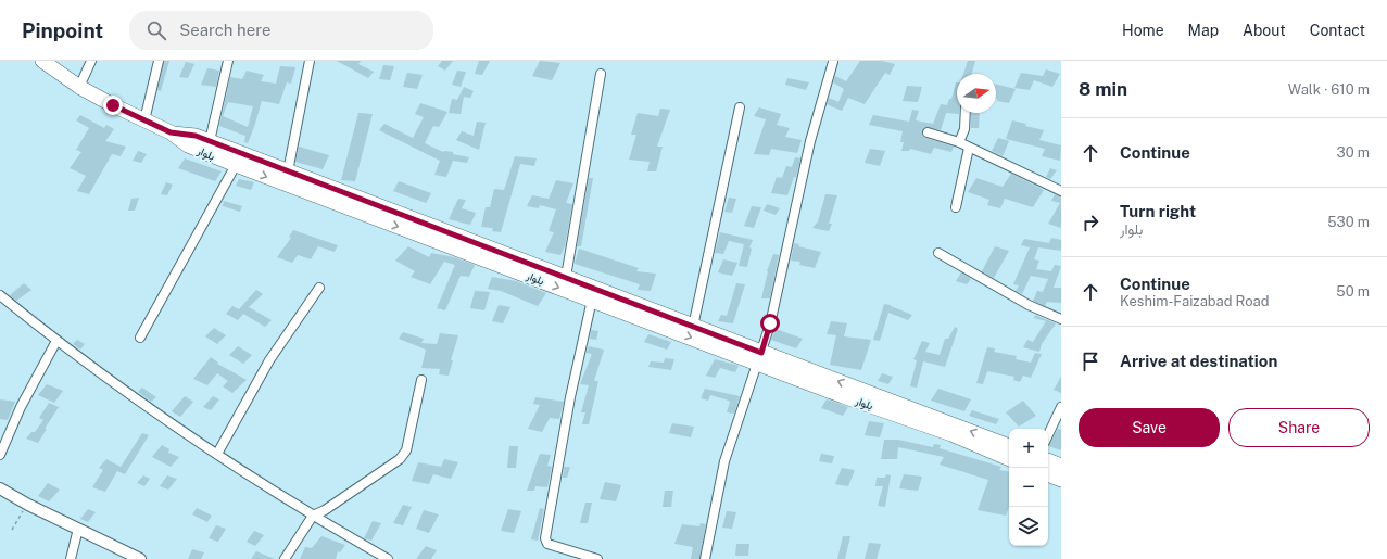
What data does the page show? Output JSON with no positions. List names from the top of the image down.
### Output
{
  "streets": {
    "main road": ["بلوار"]
  },
  "north": "right",
  "page": {
    "header": "Pinpoint",
    "search": "Search here",
    "nav": [
      "Home",
      "Map",
      "About",
      "Contact"
    ],
    "heading": ["8 min", "Walk · 610 m"],
    "list": [
      ["Continue", "30 m"],
      ["Turn right", "بلوار", "530 m"],
      ["Continue", "Keshim-Faizabad Road", "50 m"],
      "Arrive at destination"
    ],
    "buttons": ["Save", "Share"],
    "map_buttons": ["+", "−"]
  }
}
